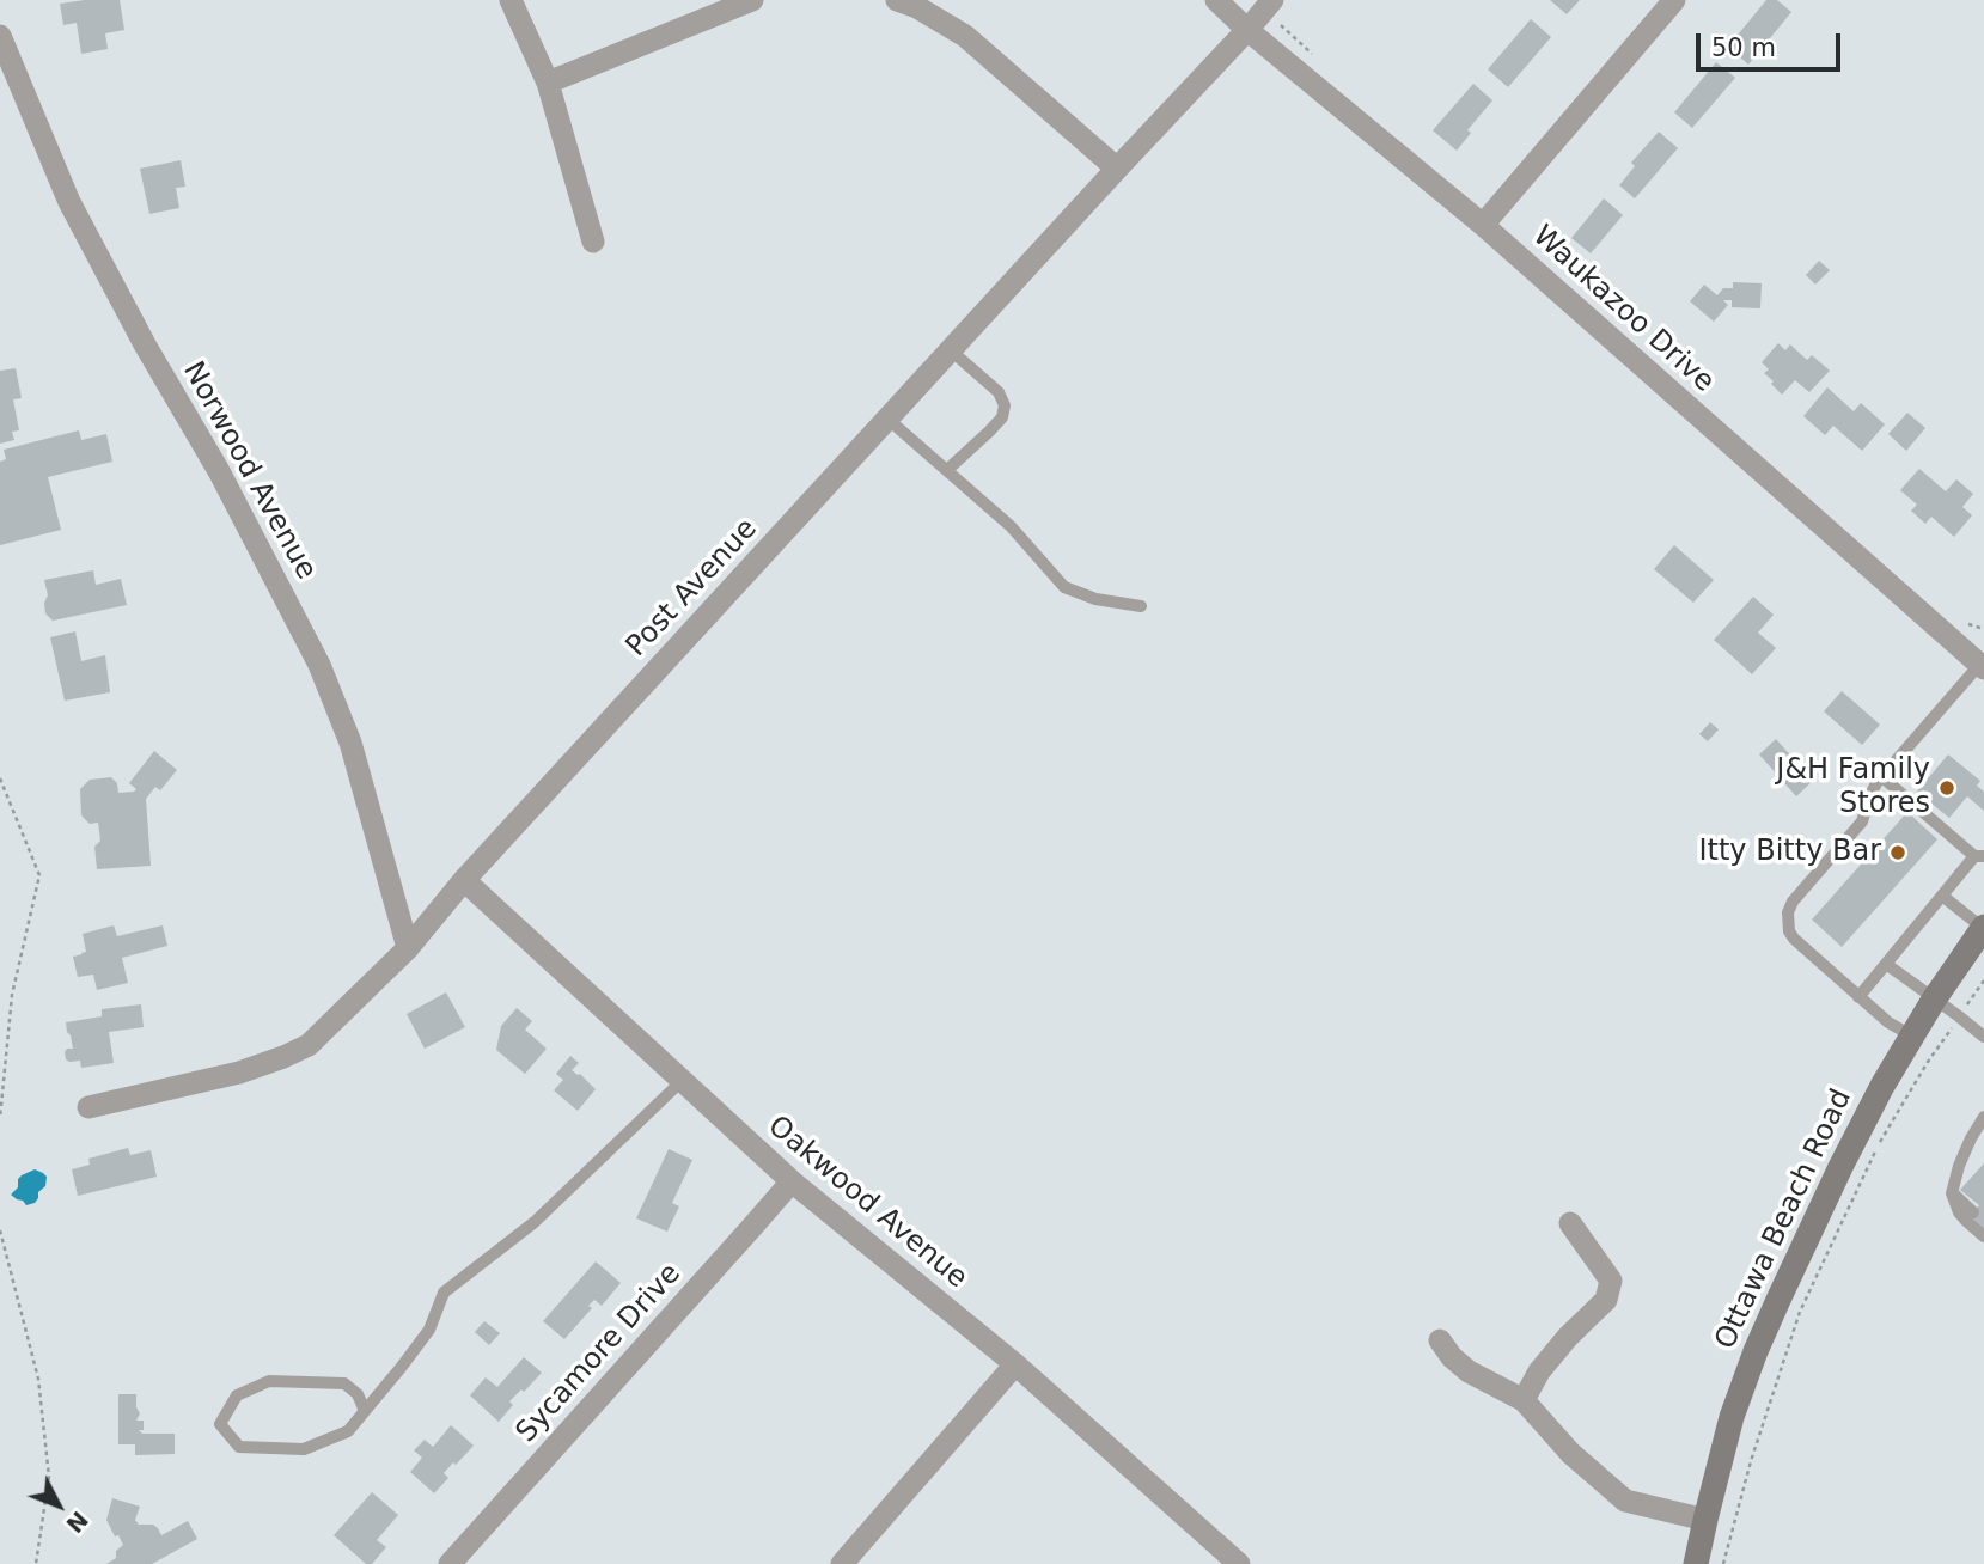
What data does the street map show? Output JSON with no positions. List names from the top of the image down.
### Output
{
  "streets": {
    "street": [
      "Waukazoo Drive",
      "Norwood Avenue",
      "Post Avenue",
      "Oakwood Avenue",
      "Ottawa Beach Road",
      "Sycamore Drive"
    ]
  },
  "crossings": [
    ["Waukazoo Drive", "Post Avenue"],
    ["Norwood Avenue", "Post Avenue"],
    ["Post Avenue", "Oakwood Avenue"],
    ["Oakwood Avenue", "Sycamore Drive"]
  ],
  "places": ["J&H Family Stores", "Itty Bitty Bar"],
  "scale_bar": "50 m",
  "north": "bottom right"
}
